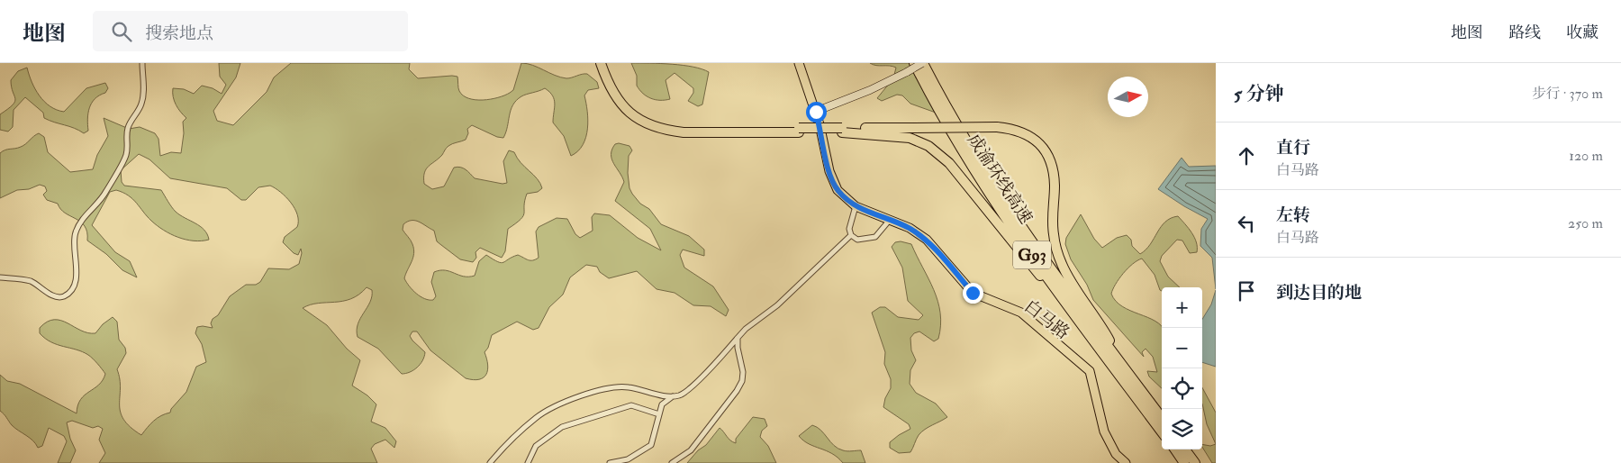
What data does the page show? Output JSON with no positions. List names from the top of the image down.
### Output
{
  "streets": {
    "highway": ["成渝环线高速", "G93"],
    "main road": ["白马路"]
  },
  "north": "right",
  "page": {
    "header": "地图",
    "search": "搜索地点",
    "nav": ["地图", "路线", "收藏"],
    "heading": ["5 分钟", "步行 · 370 m"],
    "list": [
      ["直行", "白马路", "120 m"],
      ["左转", "白马路", "250 m"],
      "到达目的地"
    ],
    "map_buttons": ["+", "−"]
  }
}
